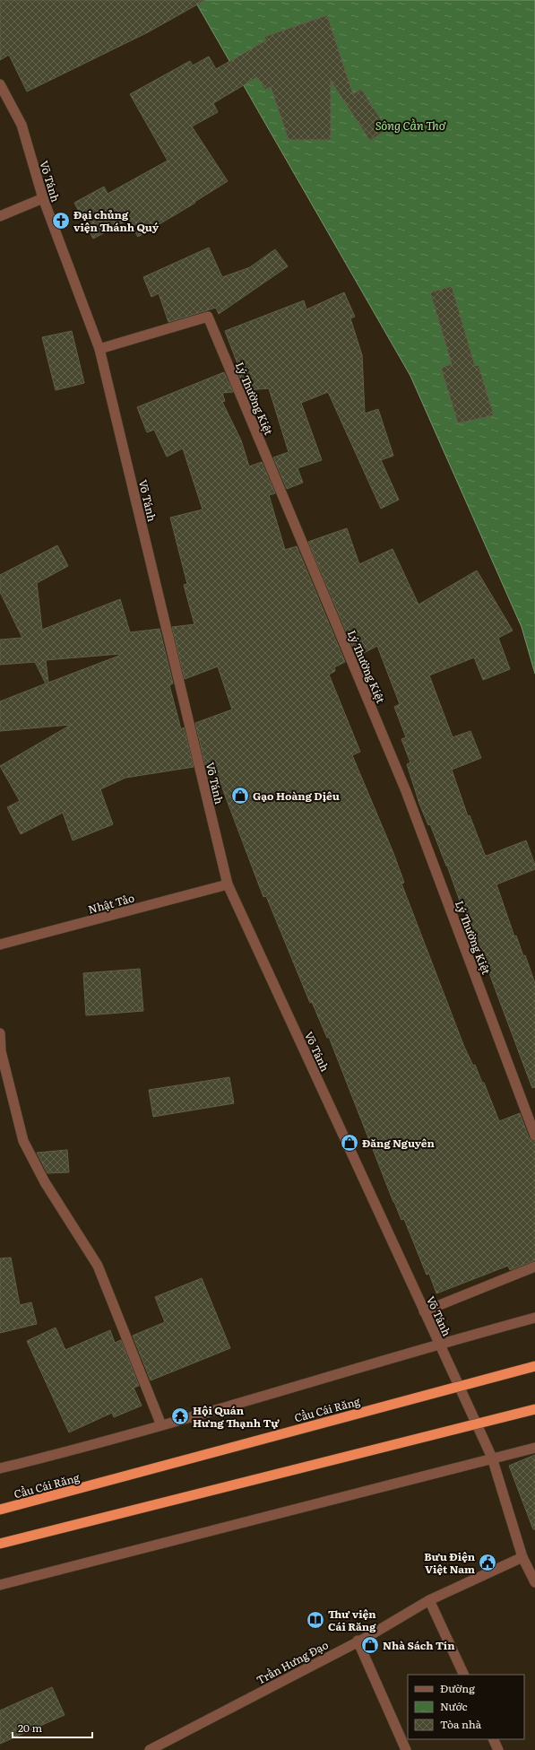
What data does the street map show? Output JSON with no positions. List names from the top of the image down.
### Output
{
  "streets": {
    "highway": ["Cầu Cái Răng"],
    "street": [
      "Võ Tánh",
      "Lý Thường Kiệt",
      "Nhật Tảo",
      "Trần Hưng Đạo"
    ]
  },
  "crossings": [
    ["Võ Tánh", "Lý Thường Kiệt"],
    ["Võ Tánh", "Nhật Tảo"],
    ["Võ Tánh", "Trần Hưng Đạo"]
  ],
  "water": ["Sông Cần Thơ"],
  "places": {
    "church": ["Đại chủng viện Thánh Quý"],
    "shop": ["Gạo Hoàng Dịêu", "Đăng Nguyên", "Nhà Sách Tín"],
    "temple": ["Hội Quán Hưng Thạnh Tự"],
    "public building": ["Bưu Điện Việt Nam"],
    "library": ["Thư viện Cái Răng"]
  },
  "legend": ["Đường", "Nước", "Tòa nhà"],
  "scale_bar": "20 m"
}
